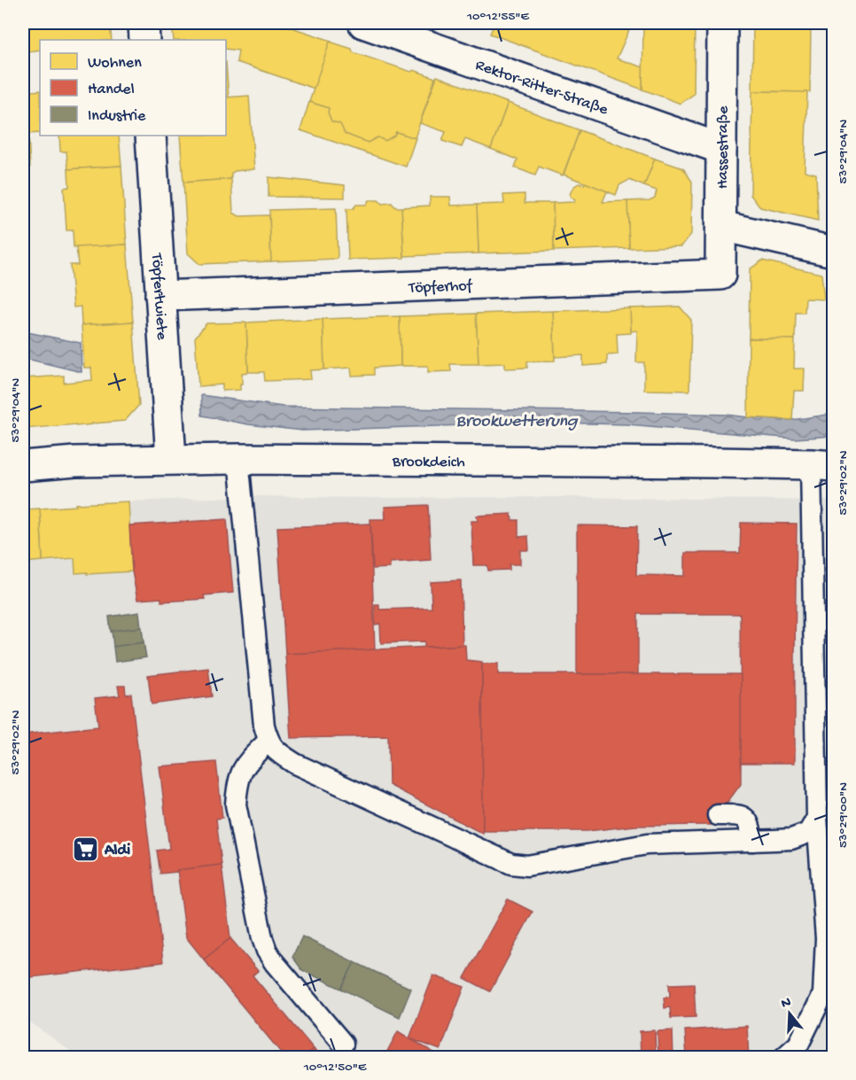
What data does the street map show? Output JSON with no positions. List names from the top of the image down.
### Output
{
  "streets": {
    "street": [
      "Rektor-Ritter-Straße",
      "Hassestraße",
      "Töpferhof",
      "Töpfertwiete",
      "Brookdeich"
    ]
  },
  "crossings": [
    ["Rektor-Ritter-Straße", "Hassestraße"],
    ["Hassestraße", "Töpferhof"],
    ["Töpferhof", "Töpfertwiete"],
    ["Töpfertwiete", "Brookdeich"]
  ],
  "water": ["Brookwetterung"],
  "places": {
    "supermarket": ["Aldi"]
  },
  "legend": ["Wohnen", "Handel", "Industrie"],
  "north": "top",
  "coordinates": [
    "10°12'55\"E",
    "53°29'04\"N",
    "53°29'02\"N",
    "53°29'00\"N",
    "10°12'50\"E"
  ]
}
